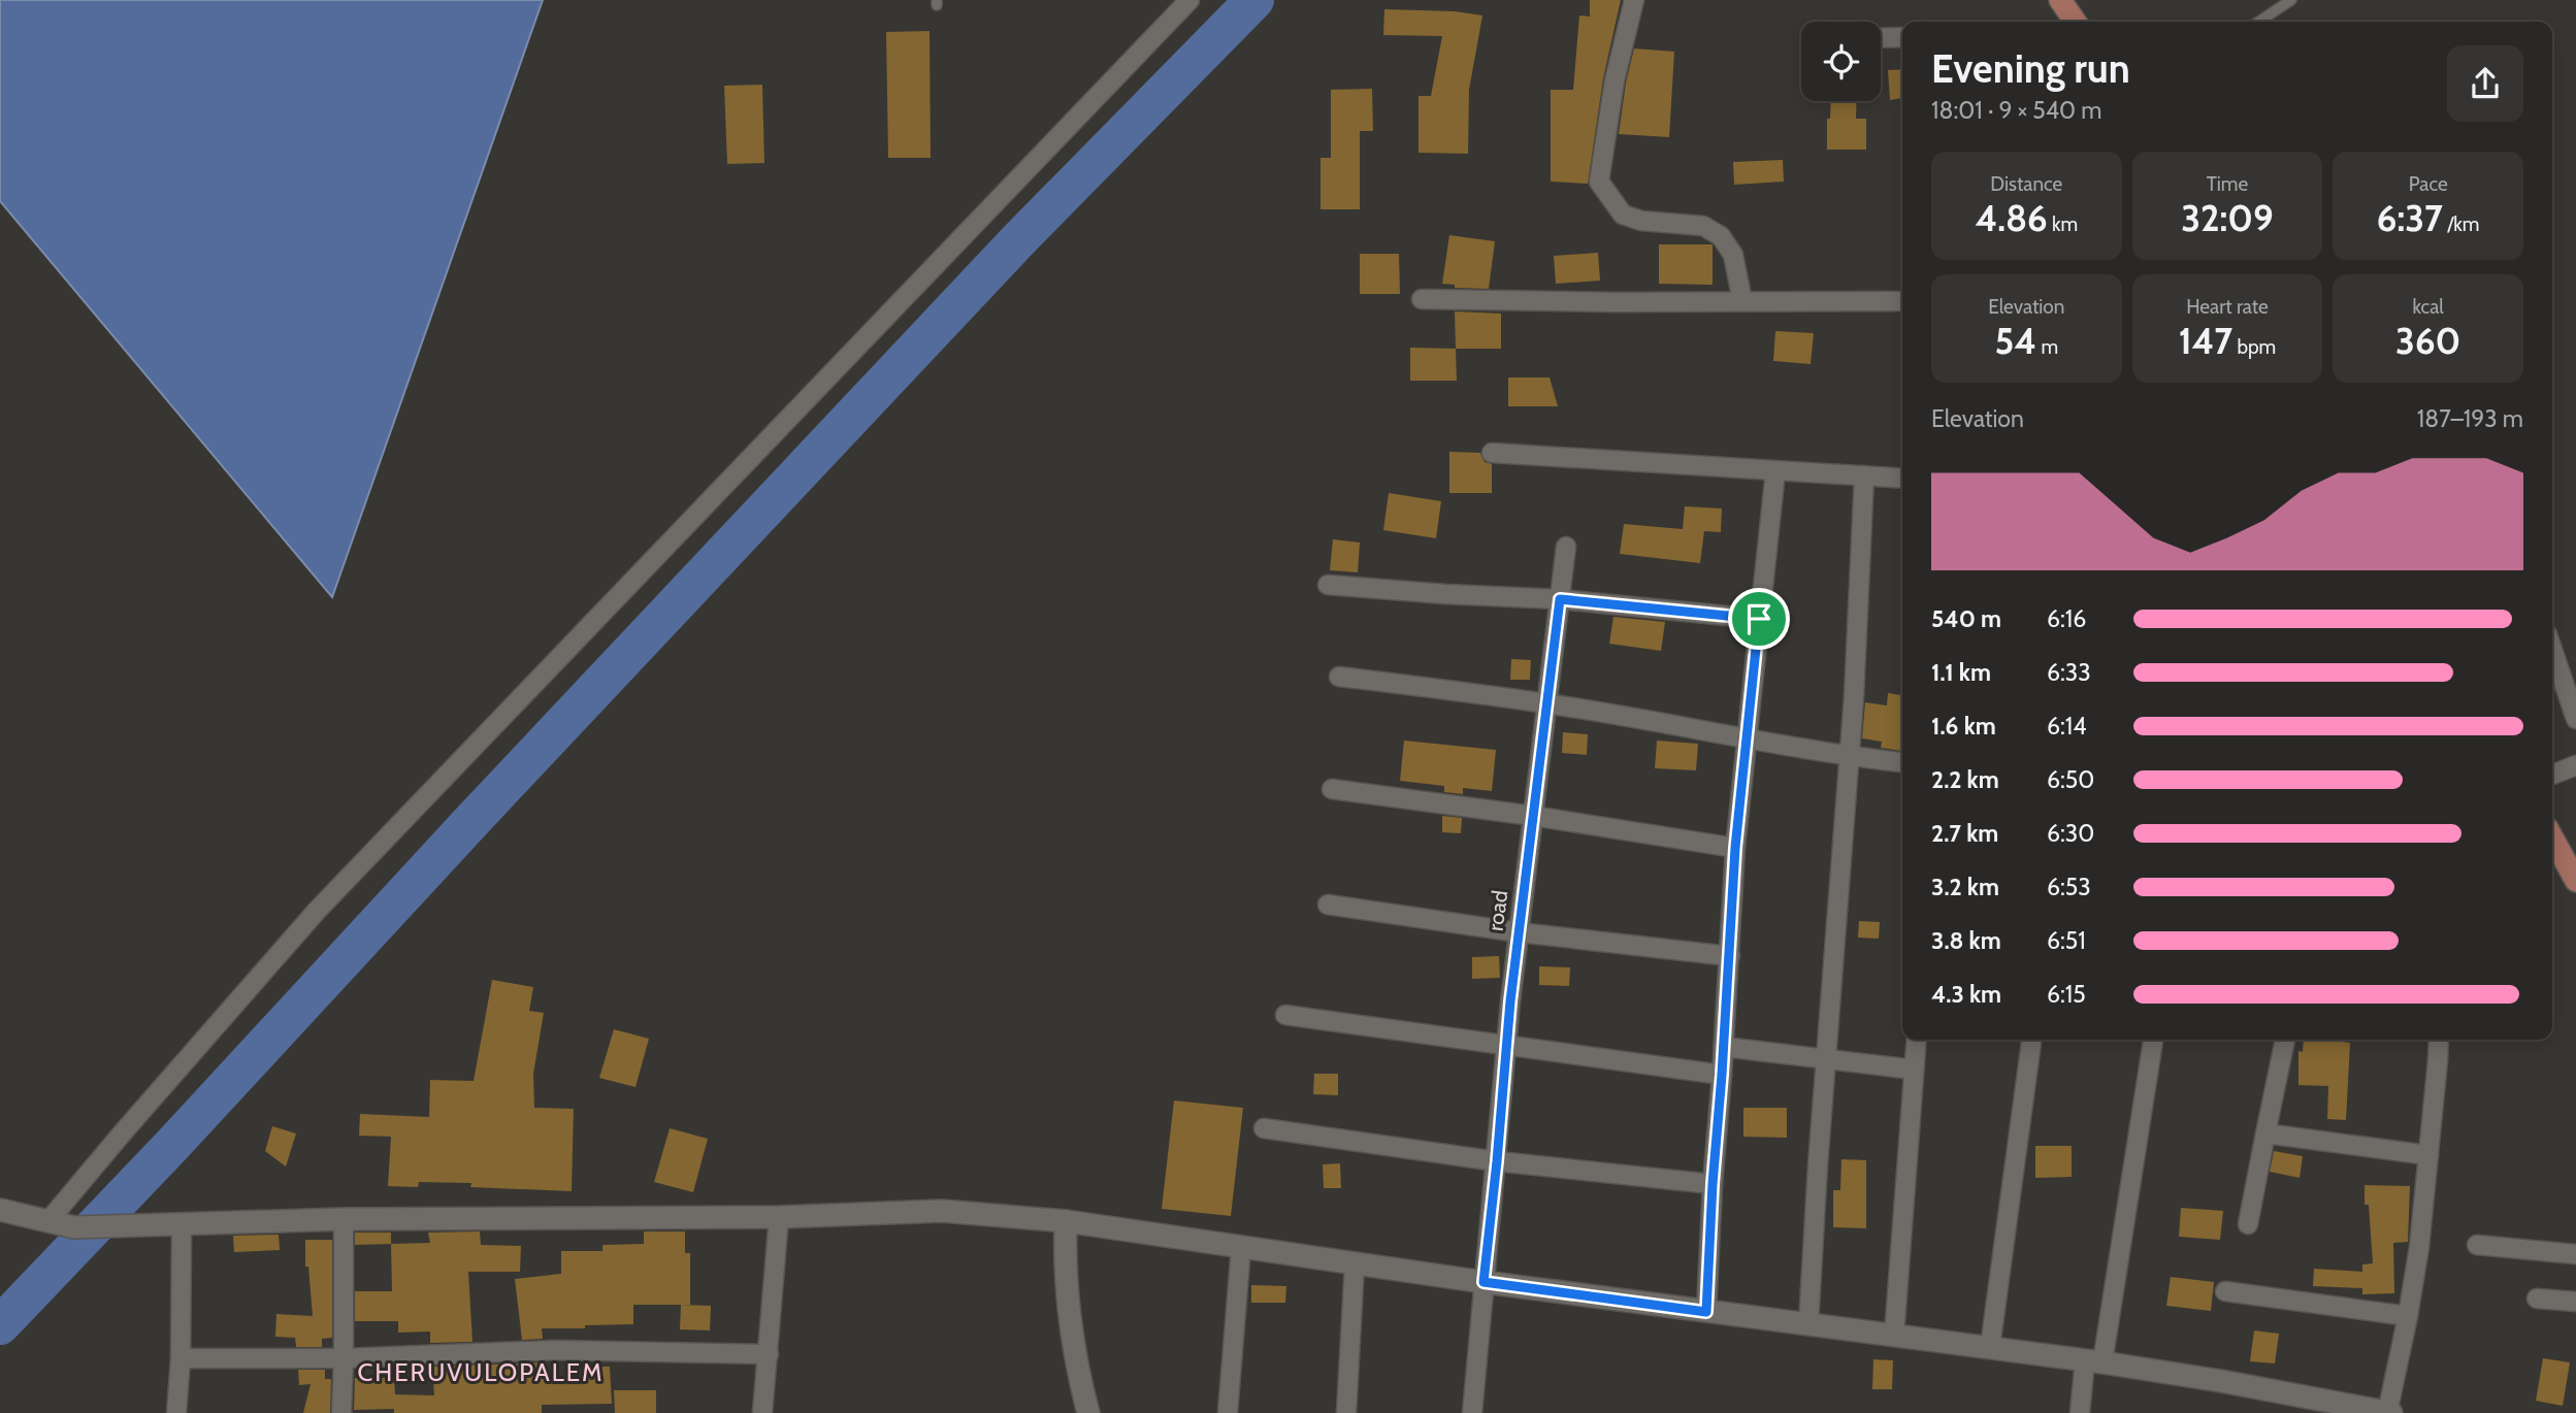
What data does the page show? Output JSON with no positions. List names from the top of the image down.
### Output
{
  "streets": {
    "street": ["road"]
  },
  "districts": ["CHERUVULOPALEM"],
  "page": {
    "heading": ["Evening run", "18:01 · 9 × 540 m"],
    "stats": [
      ["Distance", "4.86 km"],
      ["Time", "32:09"],
      ["Pace", "6:37 /km"],
      ["Elevation", "54 m"],
      ["Heart rate", "147 bpm"],
      ["kcal", "360"]
    ],
    "chart": ["Elevation", "187–193 m"],
    "list": [
      {
        "name": "540 m",
        "note": "6:16"
      },
      {
        "name": "1.1 km",
        "note": "6:33"
      },
      {
        "name": "1.6 km",
        "note": "6:14"
      },
      {
        "name": "2.2 km",
        "note": "6:50"
      },
      {
        "name": "2.7 km",
        "note": "6:30"
      },
      {
        "name": "3.2 km",
        "note": "6:53"
      },
      {
        "name": "3.8 km",
        "note": "6:51"
      },
      {
        "name": "4.3 km",
        "note": "6:15"
      }
    ]
  }
}
